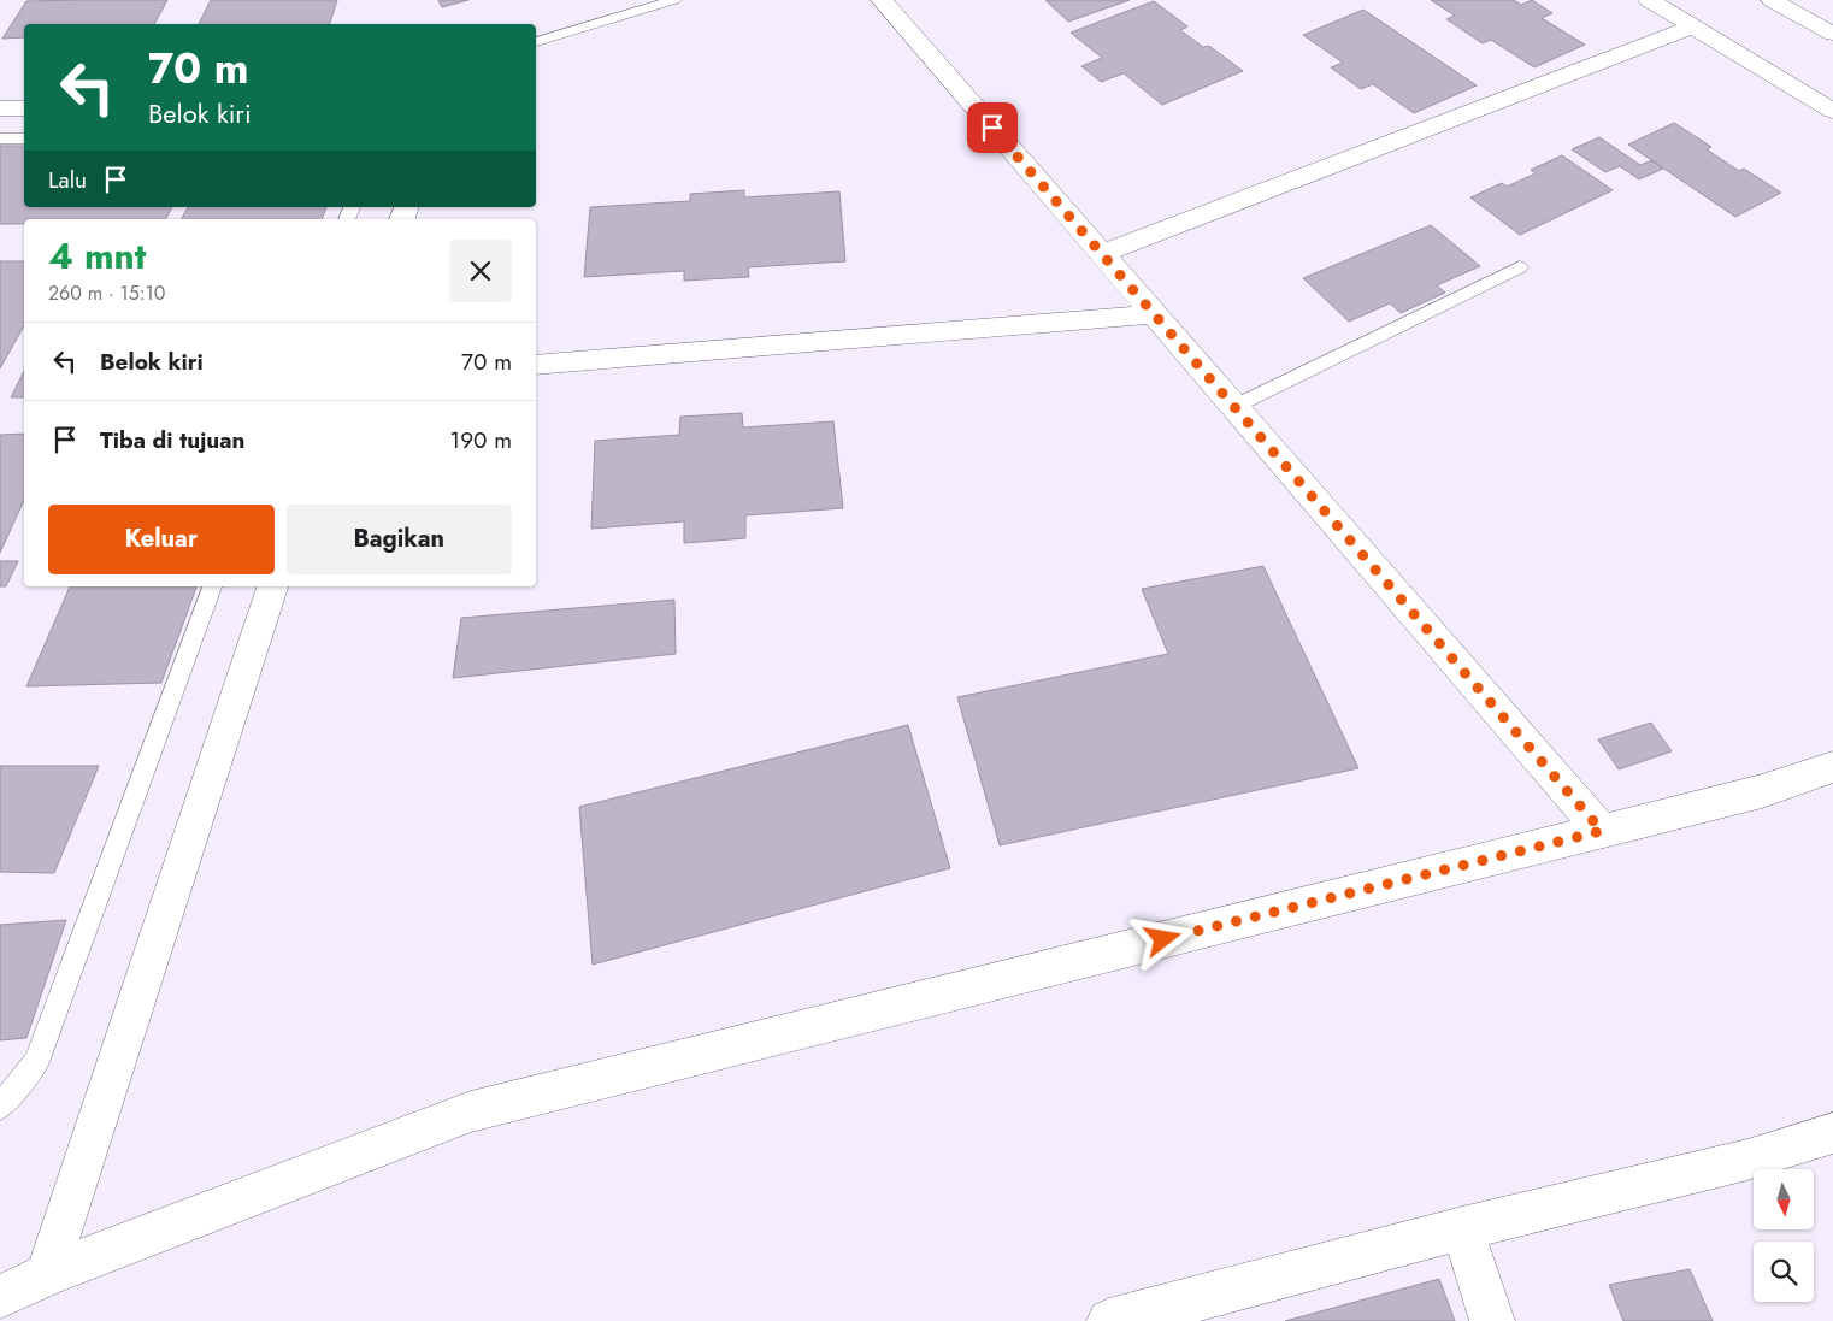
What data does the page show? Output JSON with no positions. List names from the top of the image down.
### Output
{
  "north": "bottom",
  "page": {
    "turn": ["70 m", "Belok kiri"],
    "then": "Lalu",
    "heading": ["4 mnt", "260 m · 15:10"],
    "list": [
      {
        "name": "Belok kiri",
        "value": "70 m"
      },
      {
        "name": "Tiba di tujuan",
        "value": "190 m"
      }
    ],
    "buttons": ["Keluar", "Bagikan"]
  }
}
